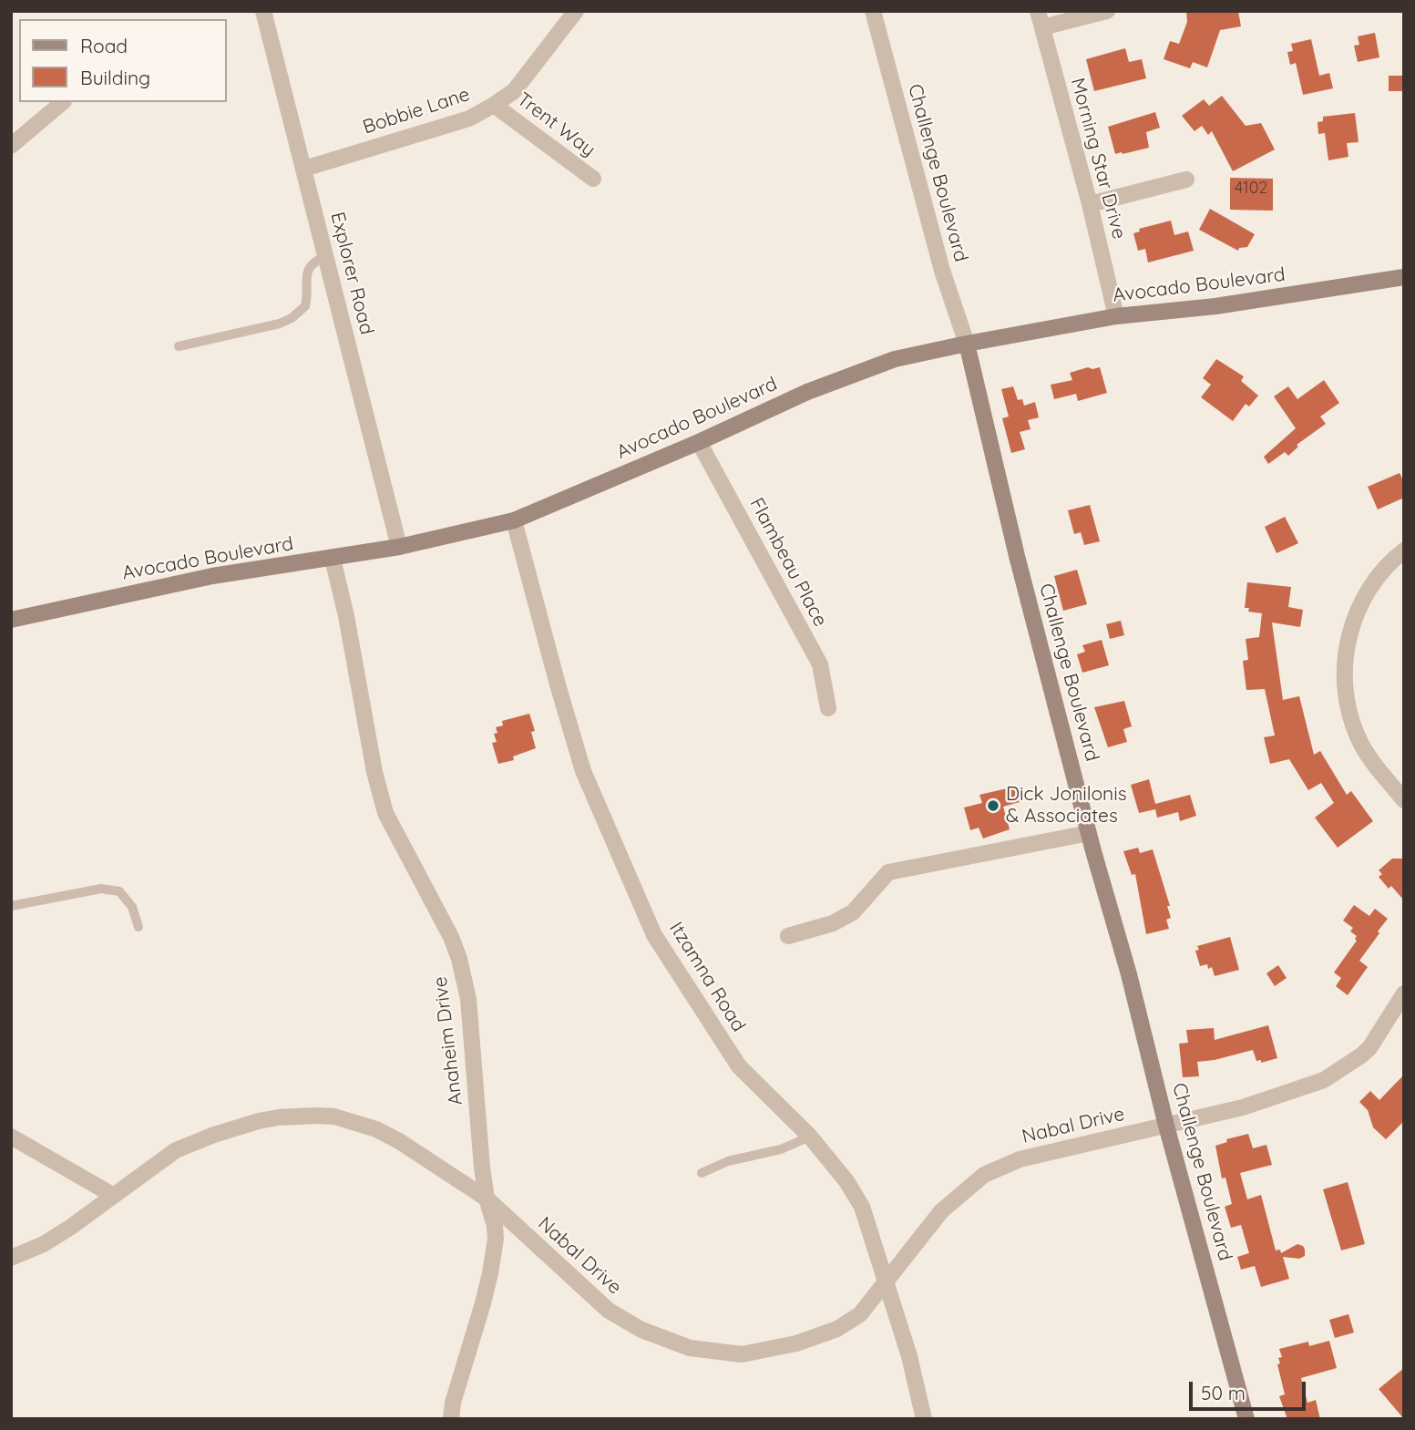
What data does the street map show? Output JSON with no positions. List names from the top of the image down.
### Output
{
  "streets": {
    "main road": ["Challenge Boulevard", "Avocado Boulevard"],
    "street": [
      "Bobbie Lane",
      "Trent Way",
      "Morning Star Drive",
      "Explorer Road",
      "Flambeau Place",
      "Itzamna Road",
      "Anaheim Drive",
      "Nabal Drive"
    ]
  },
  "crossings": [
    ["Bobbie Lane", "Trent Way"],
    ["Bobbie Lane", "Explorer Road"],
    ["Morning Star Drive", "Avocado Boulevard"],
    ["Challenge Boulevard", "Avocado Boulevard"],
    ["Challenge Boulevard", "Nabal Drive"],
    ["Explorer Road", "Avocado Boulevard"],
    ["Avocado Boulevard", "Flambeau Place"],
    ["Avocado Boulevard", "Itzamna Road"],
    ["Avocado Boulevard", "Anaheim Drive"],
    ["Itzamna Road", "Nabal Drive"],
    ["Anaheim Drive", "Nabal Drive"]
  ],
  "places": ["Dick Jonilonis & Associates"],
  "house_numbers": ["4102"],
  "legend": ["Road", "Building"],
  "scale_bar": "50 m"
}
